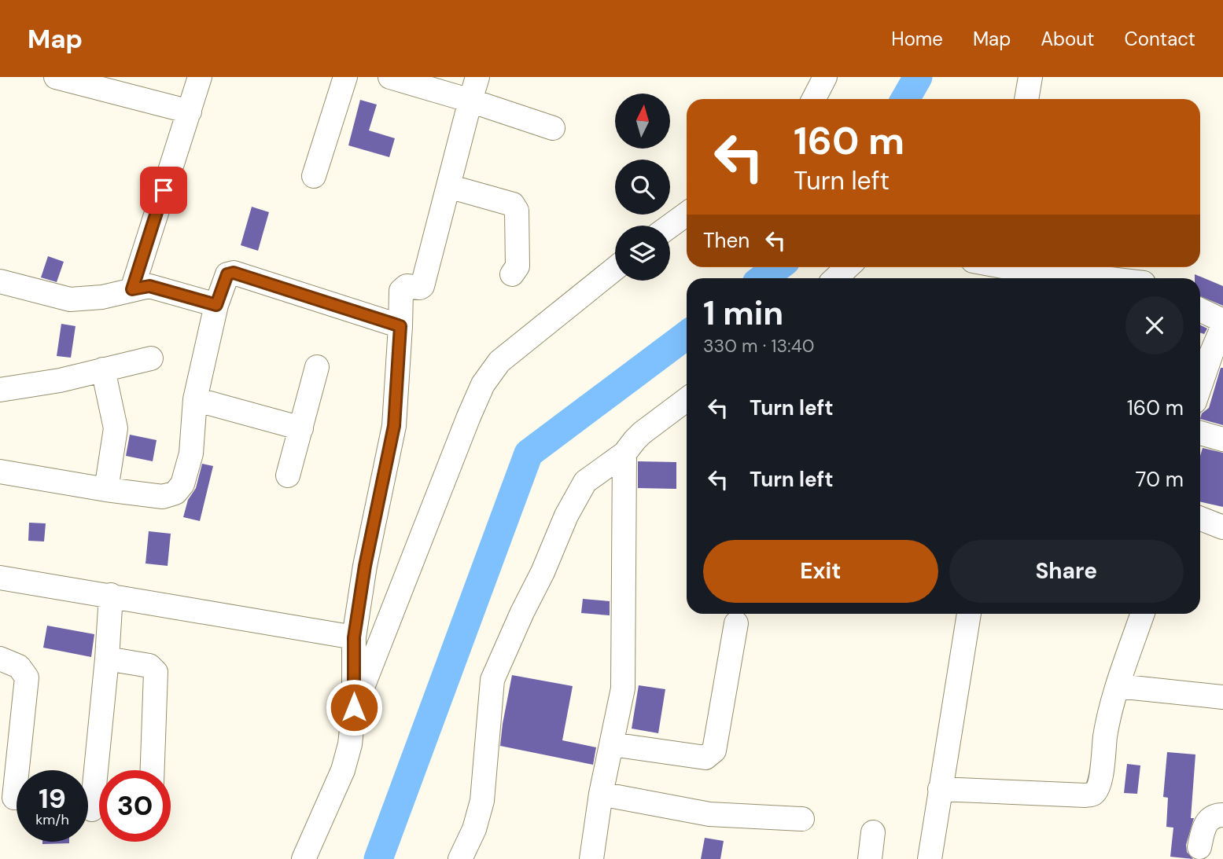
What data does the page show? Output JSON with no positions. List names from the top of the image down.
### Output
{
  "north": "top",
  "page": {
    "header": "Map",
    "nav": [
      "Home",
      "Map",
      "About",
      "Contact"
    ],
    "turn": ["160 m", "Turn left"],
    "then": "Then",
    "heading": ["1 min", "330 m · 13:40"],
    "list": [
      {
        "name": "Turn left",
        "value": "160 m"
      },
      {
        "name": "Turn left",
        "value": "70 m"
      }
    ],
    "buttons": ["Exit", "Share"],
    "speed": "19 km/h",
    "limit": "30"
  }
}
